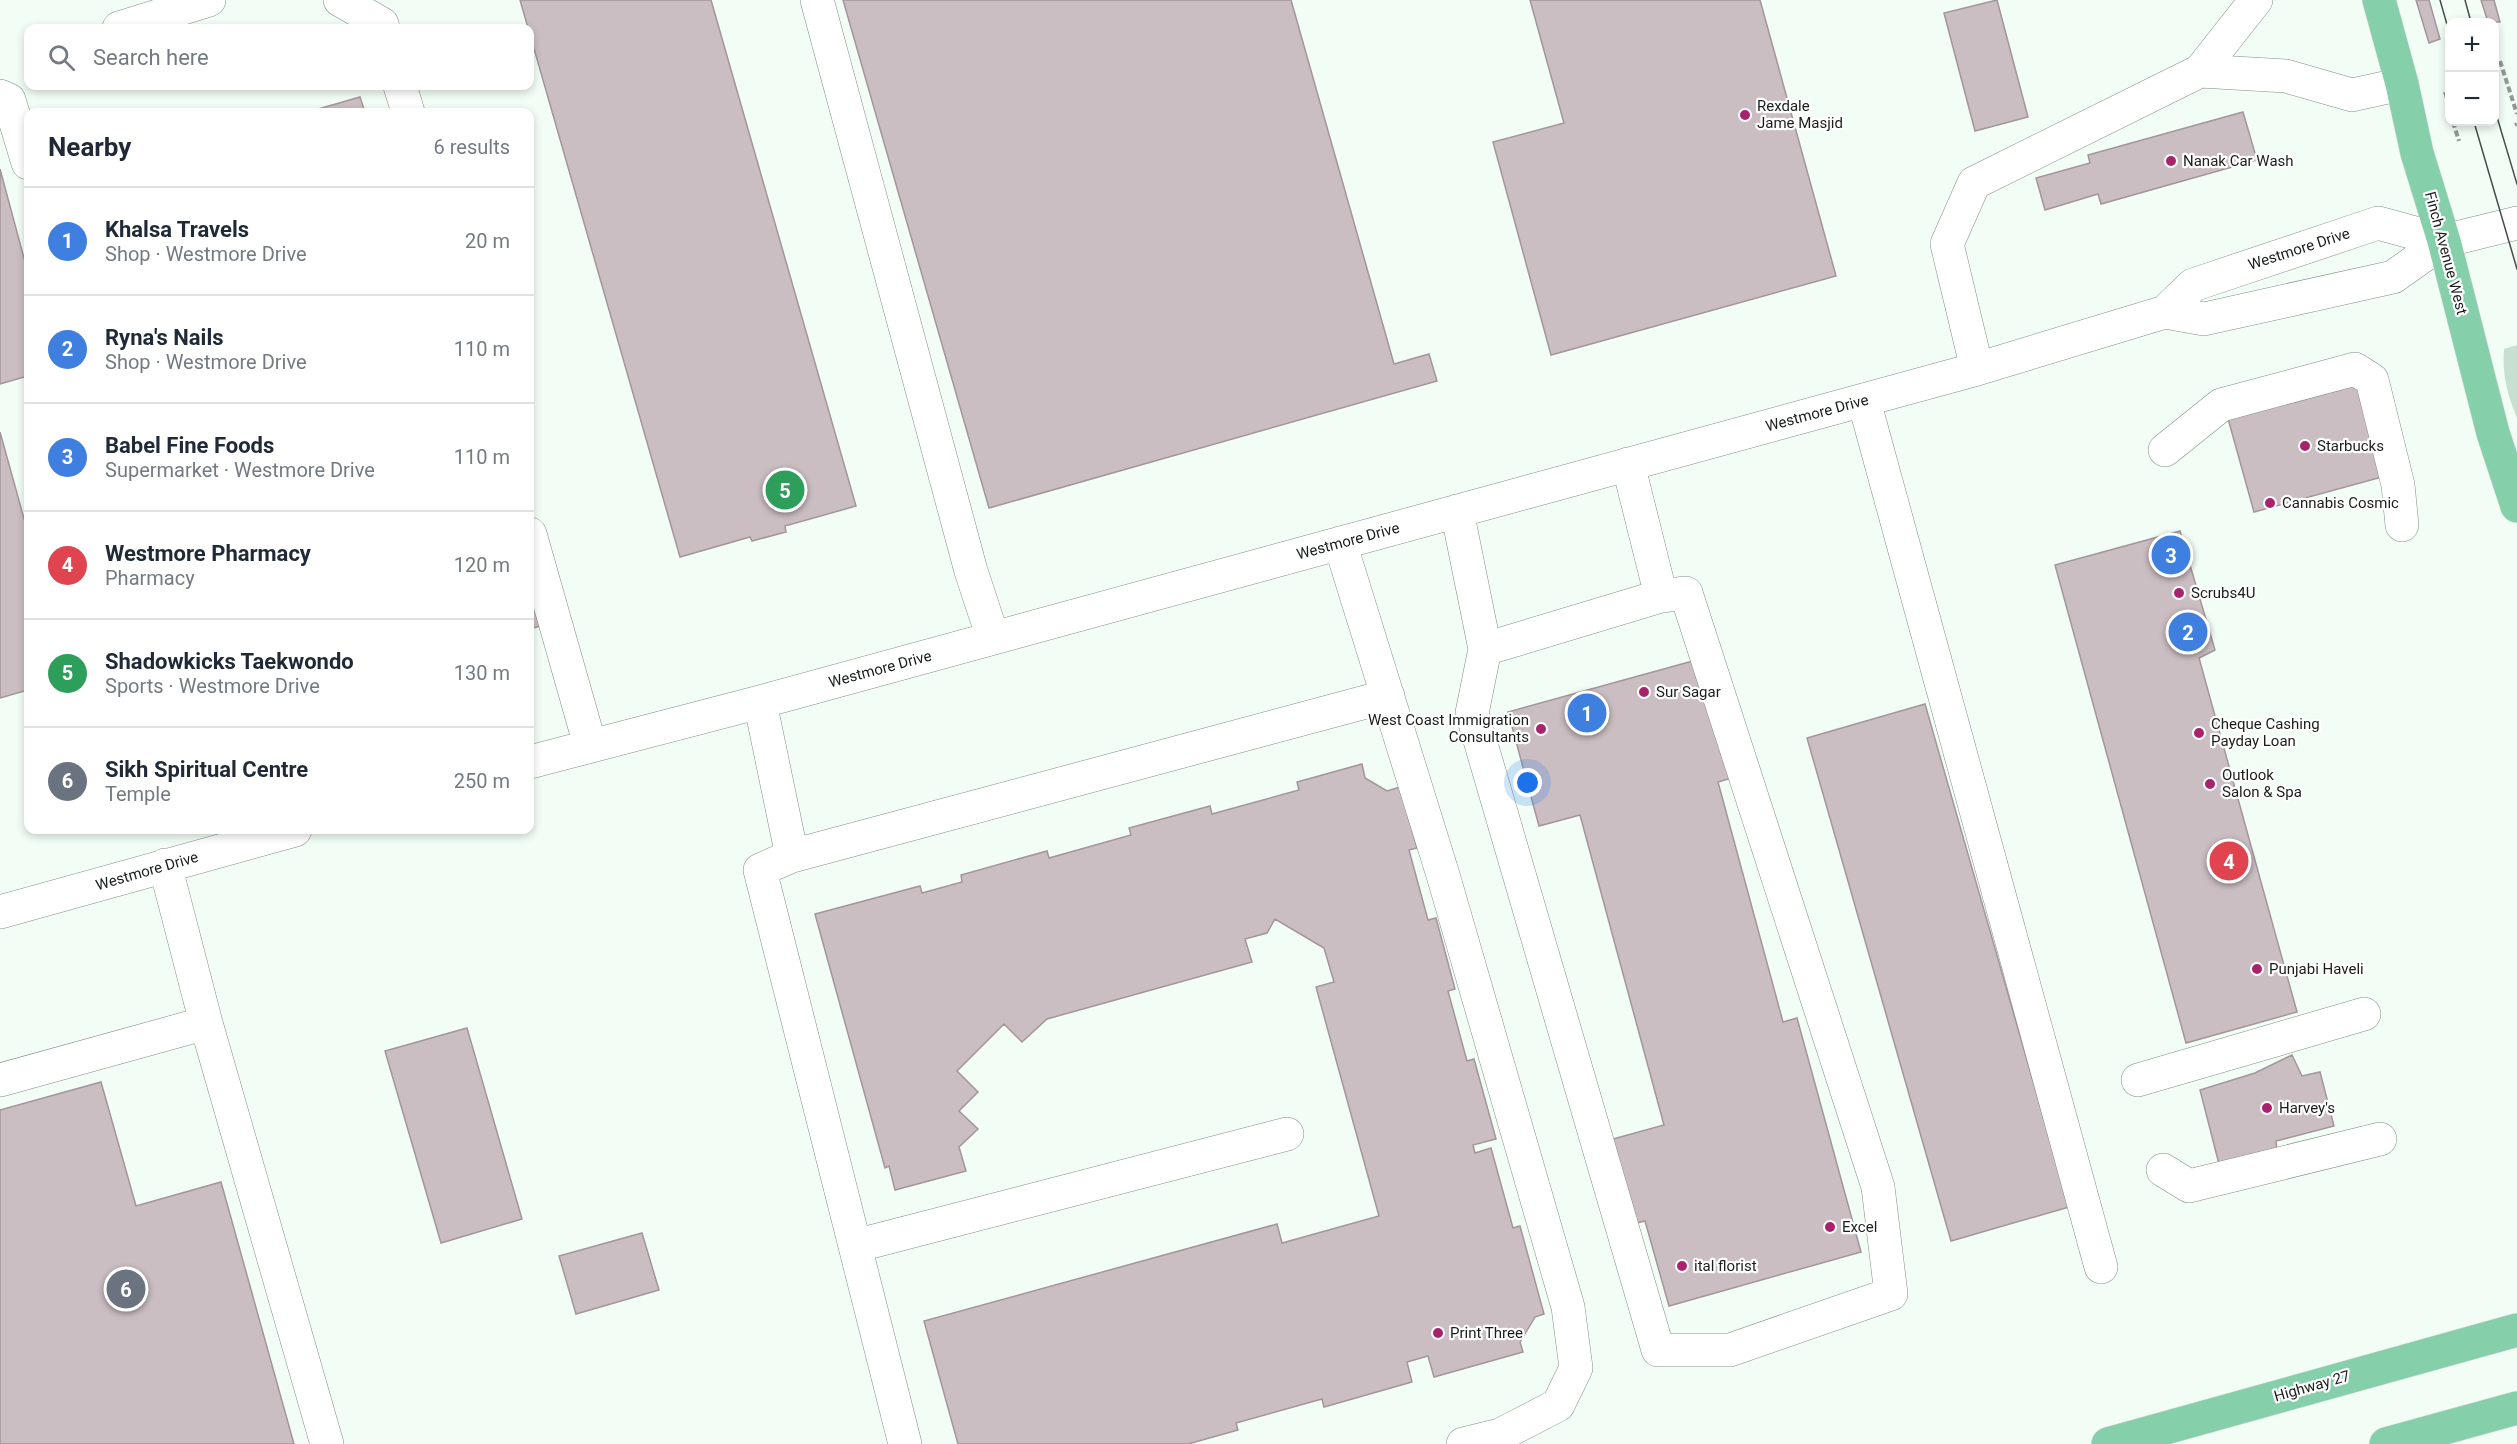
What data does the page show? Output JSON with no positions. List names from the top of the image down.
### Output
{
  "streets": {
    "main road": ["Finch Avenue West", "Highway 27"],
    "street": ["Westmore Drive"]
  },
  "crossings": [
    ["Westmore Drive", "Finch Avenue West"]
  ],
  "places": [
    "Rexdale Jame Masjid",
    "Nanak Car Wash",
    "Starbucks",
    "Cannabis Cosmic",
    "Scrubs4U",
    "Sur Sagar",
    "West Coast Immigration Consultants",
    "Cheque Cashing Payday Loan",
    "Outlook Salon & Spa",
    "Punjabi Haveli",
    "Harvey's",
    "Excel",
    "ital florist",
    "Print Three"
  ],
  "page": {
    "map_buttons": ["+", "−"],
    "search": "Search here",
    "heading": ["Nearby", "6 results"],
    "list": [
      {
        "mark": "1",
        "name": "Khalsa Travels",
        "note": "Shop · Westmore Drive",
        "value": "20 m"
      },
      {
        "mark": "2",
        "name": "Ryna's Nails",
        "note": "Shop · Westmore Drive",
        "value": "110 m"
      },
      {
        "mark": "3",
        "name": "Babel Fine Foods",
        "note": "Supermarket · Westmore Drive",
        "value": "110 m"
      },
      {
        "mark": "4",
        "name": "Westmore Pharmacy",
        "note": "Pharmacy",
        "value": "120 m"
      },
      {
        "mark": "5",
        "name": "Shadowkicks Taekwondo",
        "note": "Sports · Westmore Drive",
        "value": "130 m"
      },
      {
        "mark": "6",
        "name": "Sikh Spiritual Centre",
        "note": "Temple",
        "value": "250 m"
      }
    ],
    "pins": [
      "5",
      "3",
      "2",
      "1",
      "4",
      "6"
    ]
  }
}
